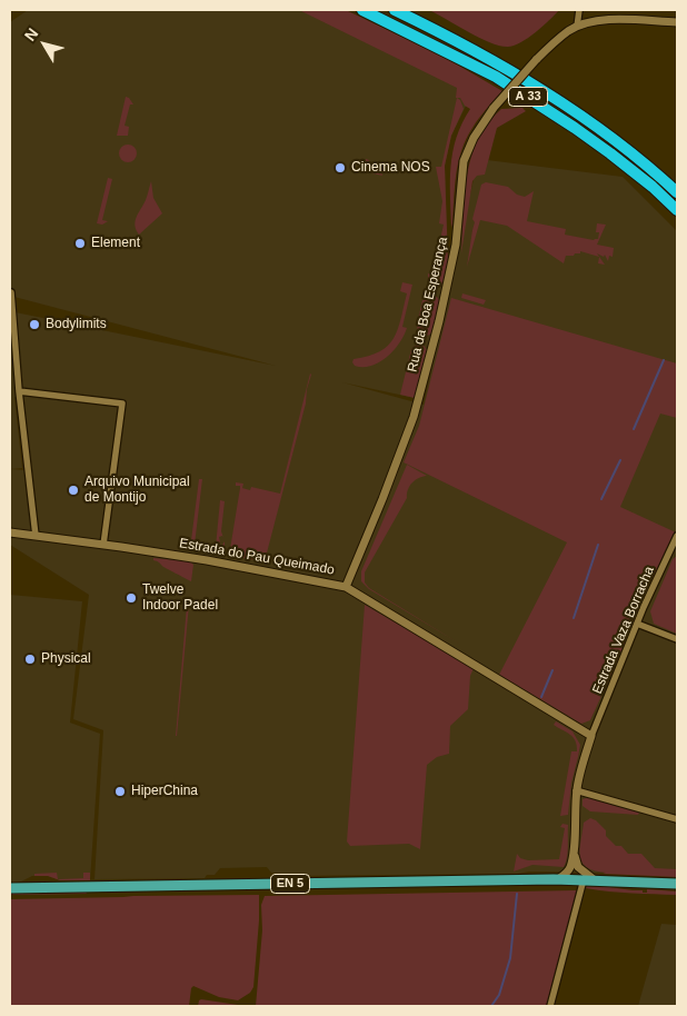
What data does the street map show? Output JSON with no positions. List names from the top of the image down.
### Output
{
  "streets": {
    "highway": ["A 33"],
    "main road": ["EN 5"],
    "street": ["Rua da Boa Esperança", "Estrada do Pau Queimado", "Estrada Vaza Borracha"]
  },
  "crossings": [
    ["Rua da Boa Esperança", "Estrada do Pau Queimado"],
    ["Estrada do Pau Queimado", "Estrada Vaza Borracha"]
  ],
  "places": [
    "Cinema NOS",
    "Element",
    "Bodylimits",
    "Arquivo Municipal de Montijo",
    "Twelve Indoor Padel",
    "Physical",
    "HiperChina"
  ],
  "north": "top left"
}
